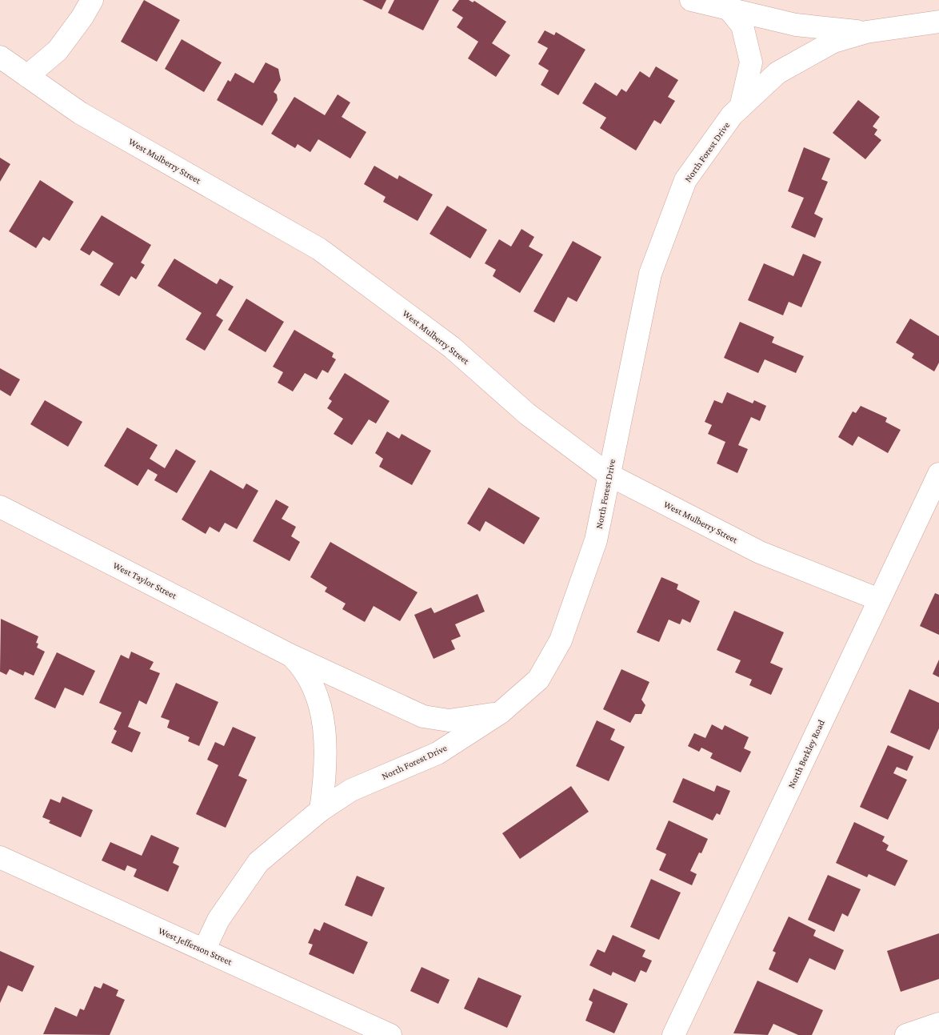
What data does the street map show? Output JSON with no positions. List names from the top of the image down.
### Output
{
  "streets": {
    "street": [
      "North Forest Drive",
      "West Mulberry Street",
      "West Taylor Street",
      "North Berkley Road",
      "West Jefferson Street"
    ]
  },
  "crossings": [
    ["North Forest Drive", "West Mulberry Street"],
    ["North Forest Drive", "West Taylor Street"],
    ["North Forest Drive", "West Jefferson Street"],
    ["West Mulberry Street", "North Berkley Road"]
  ]
}
